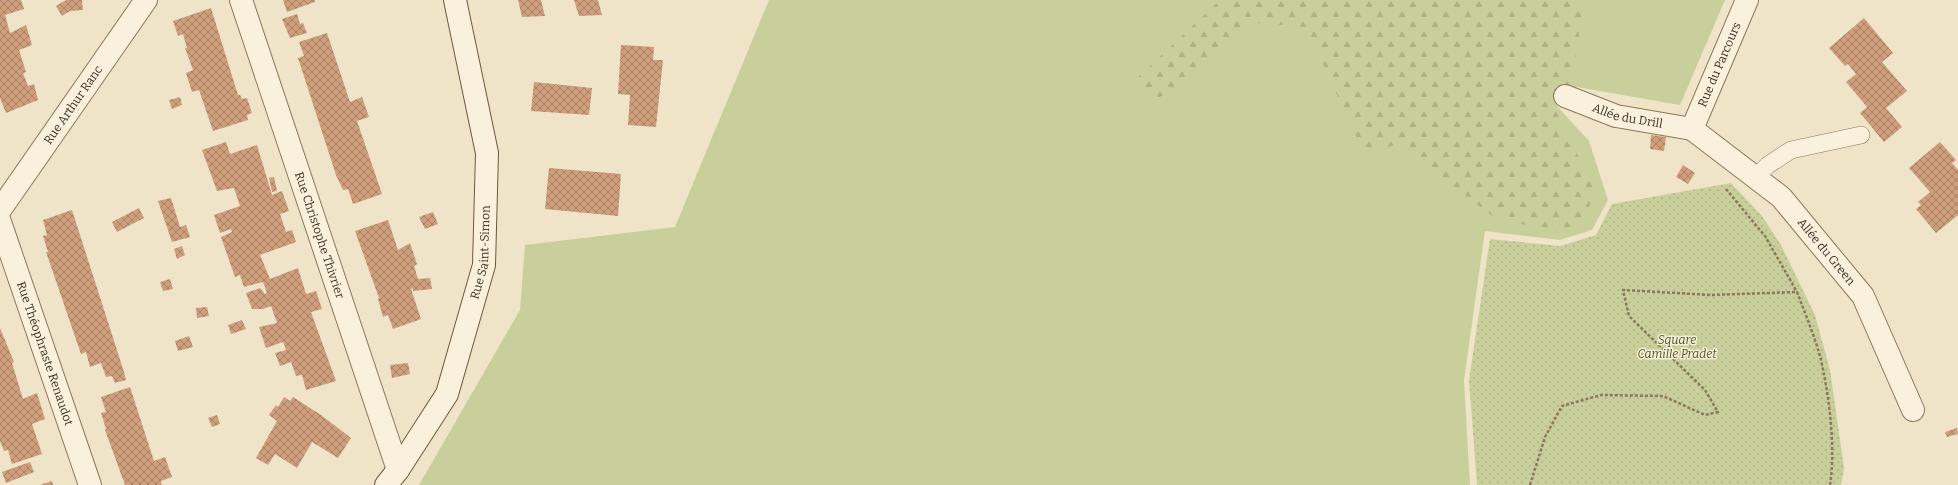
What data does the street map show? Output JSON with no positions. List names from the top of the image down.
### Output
{
  "streets": {
    "street": [
      "Rue du Parcours",
      "Rue Arthur Ranc",
      "Allée du Drill",
      "Rue Christophe Thivrier",
      "Allée du Green",
      "Rue Saint-Simon",
      "Rue Théophraste Renaudot"
    ]
  },
  "crossings": [
    ["Rue du Parcours", "Allée du Drill"],
    ["Rue du Parcours", "Allée du Green"],
    ["Allée du Drill", "Allée du Green"],
    ["Rue Christophe Thivrier", "Rue Saint-Simon"]
  ],
  "parks": ["Square Camille Pradet"]
}
